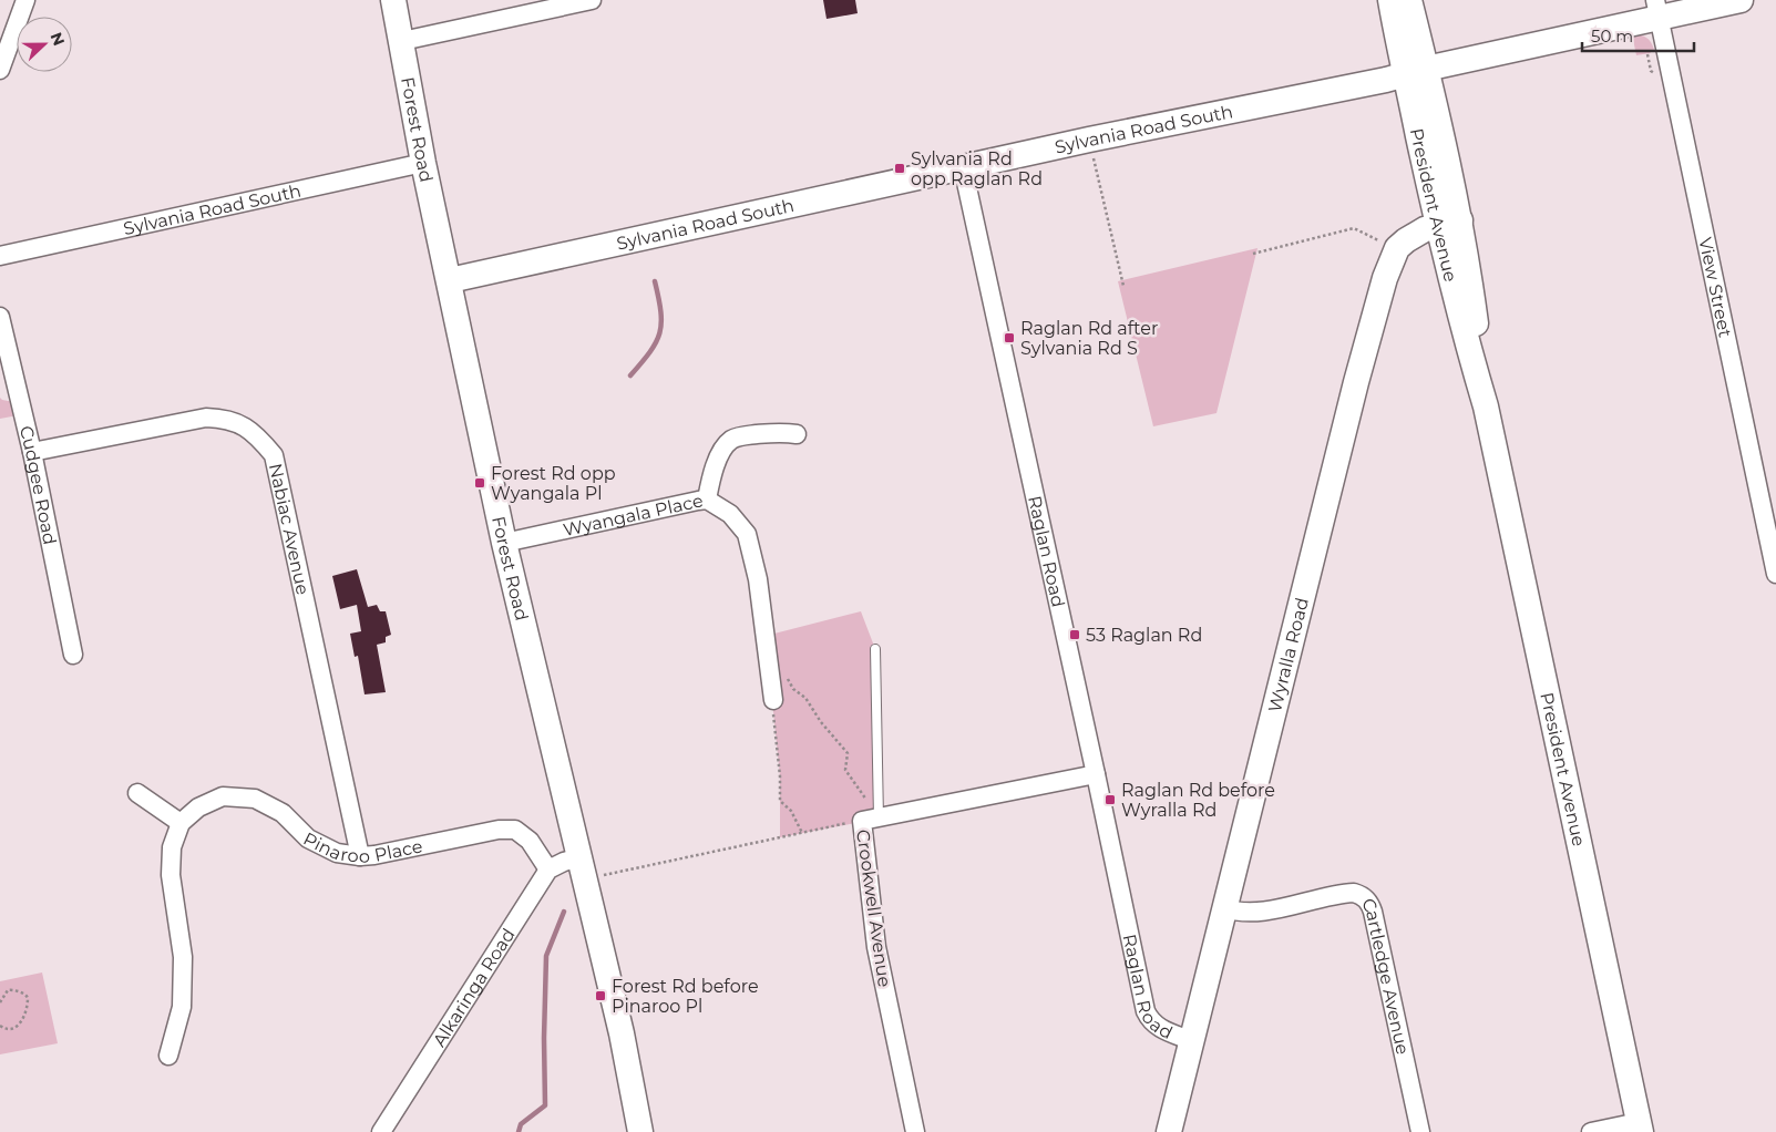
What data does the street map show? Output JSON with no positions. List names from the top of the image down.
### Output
{
  "streets": {
    "street": [
      "Forest Road",
      "Sylvania Road South",
      "President Avenue",
      "View Street",
      "Cudgee Road",
      "Wyangala Place",
      "Nabiac Avenue",
      "Raglan Road",
      "Wyralla Road",
      "Pinaroo Place",
      "Crookwell Avenue",
      "Cartledge Avenue",
      "Alkaringa Road"
    ]
  },
  "crossings": [
    ["Forest Road", "Sylvania Road South"],
    ["Forest Road", "Wyangala Place"],
    ["Sylvania Road South", "President Avenue"],
    ["Sylvania Road South", "View Street"],
    ["Sylvania Road South", "Raglan Road"],
    ["Cudgee Road", "Nabiac Avenue"],
    ["Nabiac Avenue", "Pinaroo Place"],
    ["Raglan Road", "Wyralla Road"],
    ["Raglan Road", "Crookwell Avenue"],
    ["Wyralla Road", "Cartledge Avenue"],
    ["Pinaroo Place", "Alkaringa Road"]
  ],
  "places": {
    "transit": [
      "Sylvania Rd opp Raglan Rd",
      "Raglan Rd after Sylvania Rd S",
      "Forest Rd opp Wyangala Pl",
      "53 Raglan Rd",
      "Raglan Rd before Wyralla Rd",
      "Forest Rd before Pinaroo Pl"
    ]
  },
  "scale_bar": "50 m",
  "north": "right"
}
